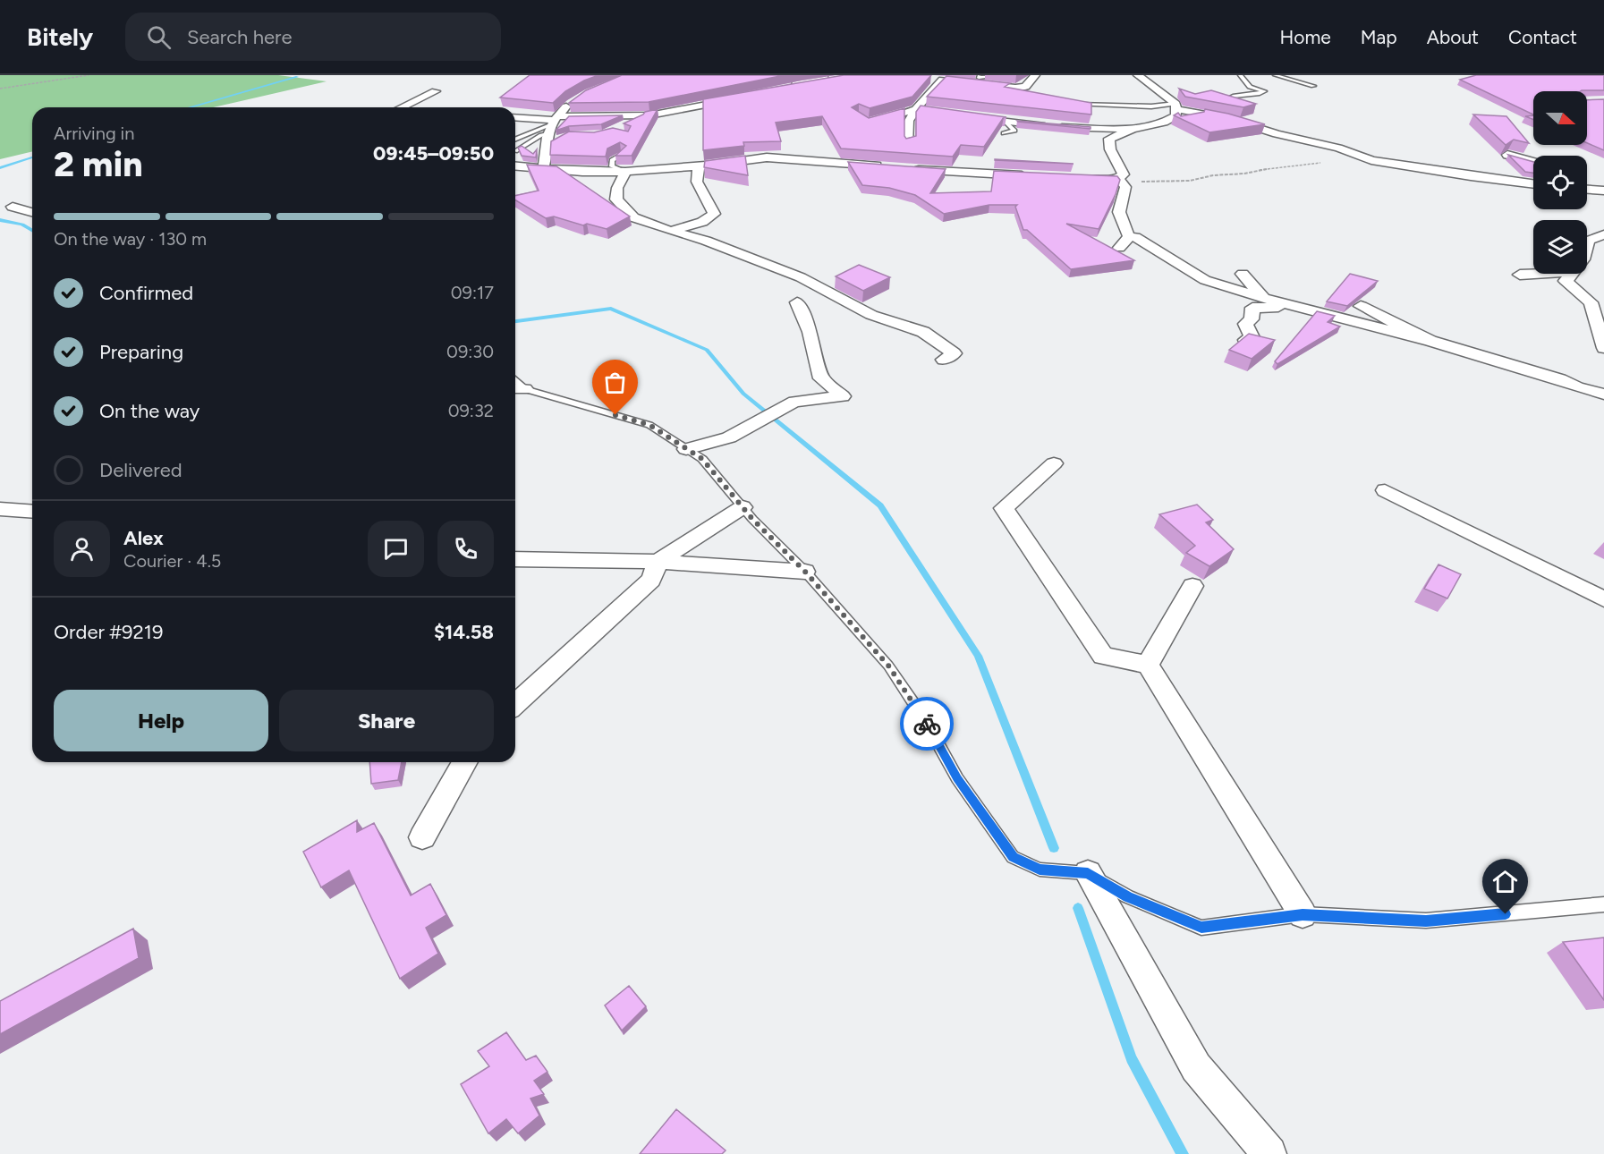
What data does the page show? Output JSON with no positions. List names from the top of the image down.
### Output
{
  "north": "right",
  "page": {
    "header": "Bitely",
    "search": "Search here",
    "nav": [
      "Home",
      "Map",
      "About",
      "Contact"
    ],
    "heading": ["2 min", "Arriving in", "09:45–09:50"],
    "panel": [
      "Alex",
      "Courier · 4.5",
      "Order #9219",
      "$14.58"
    ],
    "bar": "On the way · 130 m",
    "list": [
      ["Confirmed", "09:17"],
      ["Preparing", "09:30"],
      ["On the way", "09:32"],
      "Delivered"
    ],
    "buttons": ["Help", "Share"]
  }
}
